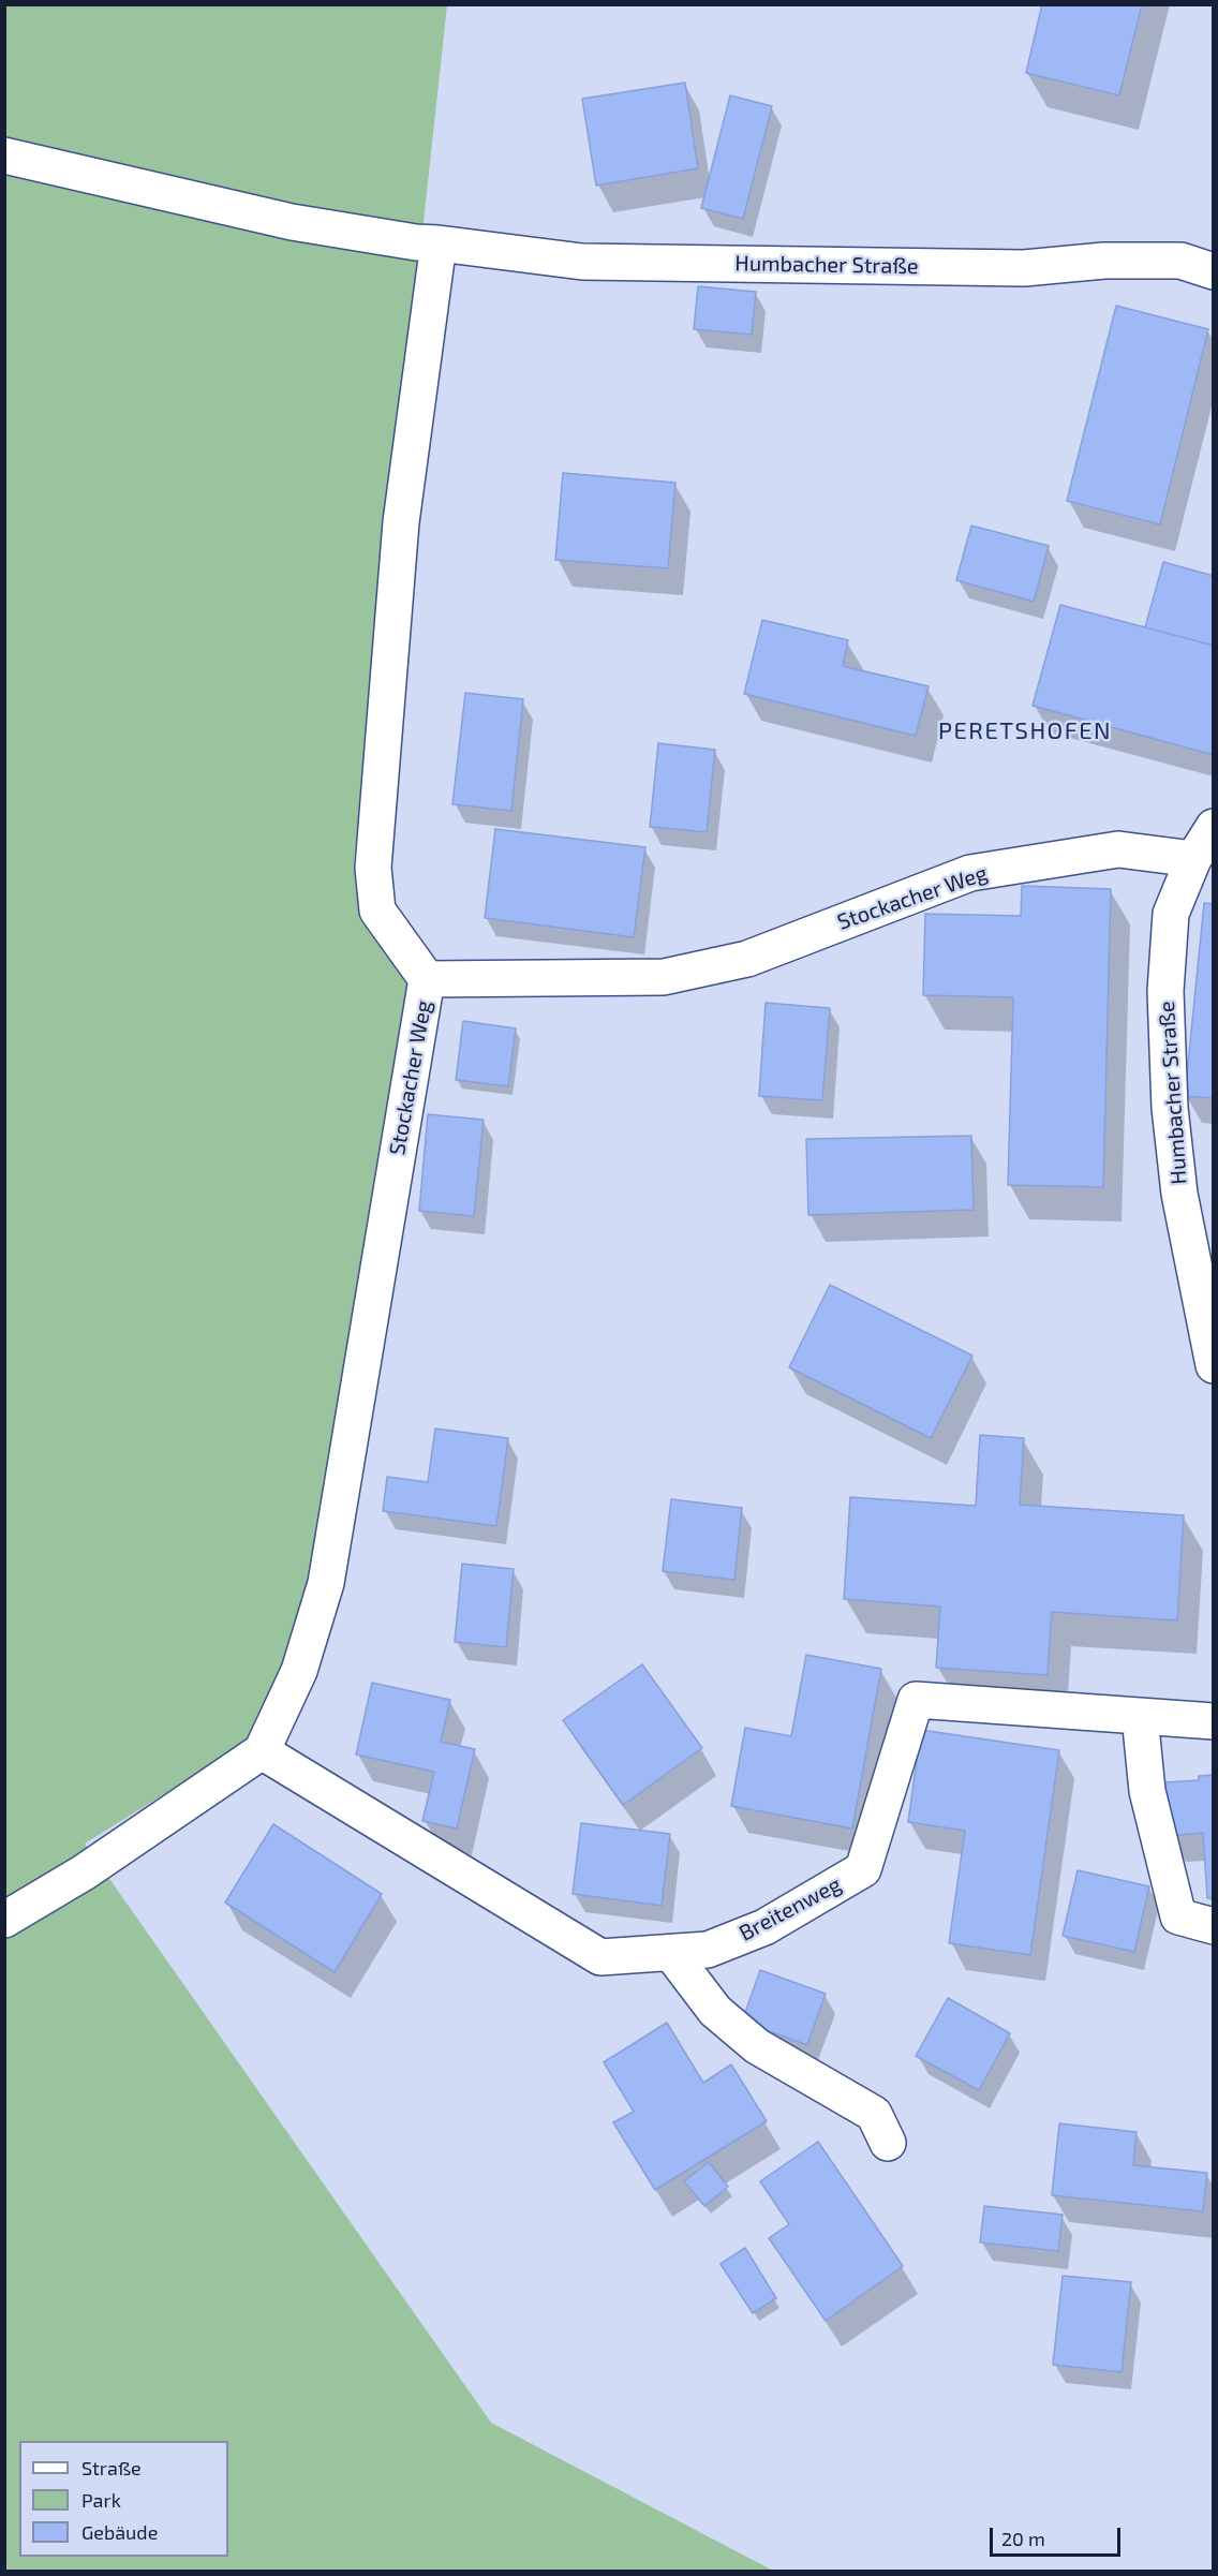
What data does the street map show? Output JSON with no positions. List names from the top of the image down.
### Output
{
  "streets": {
    "street": ["Humbacher Straße", "Stockacher Weg", "Breitenweg"]
  },
  "crossings": [
    ["Humbacher Straße", "Stockacher Weg"],
    ["Stockacher Weg", "Breitenweg"]
  ],
  "districts": ["PERETSHOFEN"],
  "legend": ["Straße", "Park", "Gebäude"],
  "scale_bar": "20 m"
}
